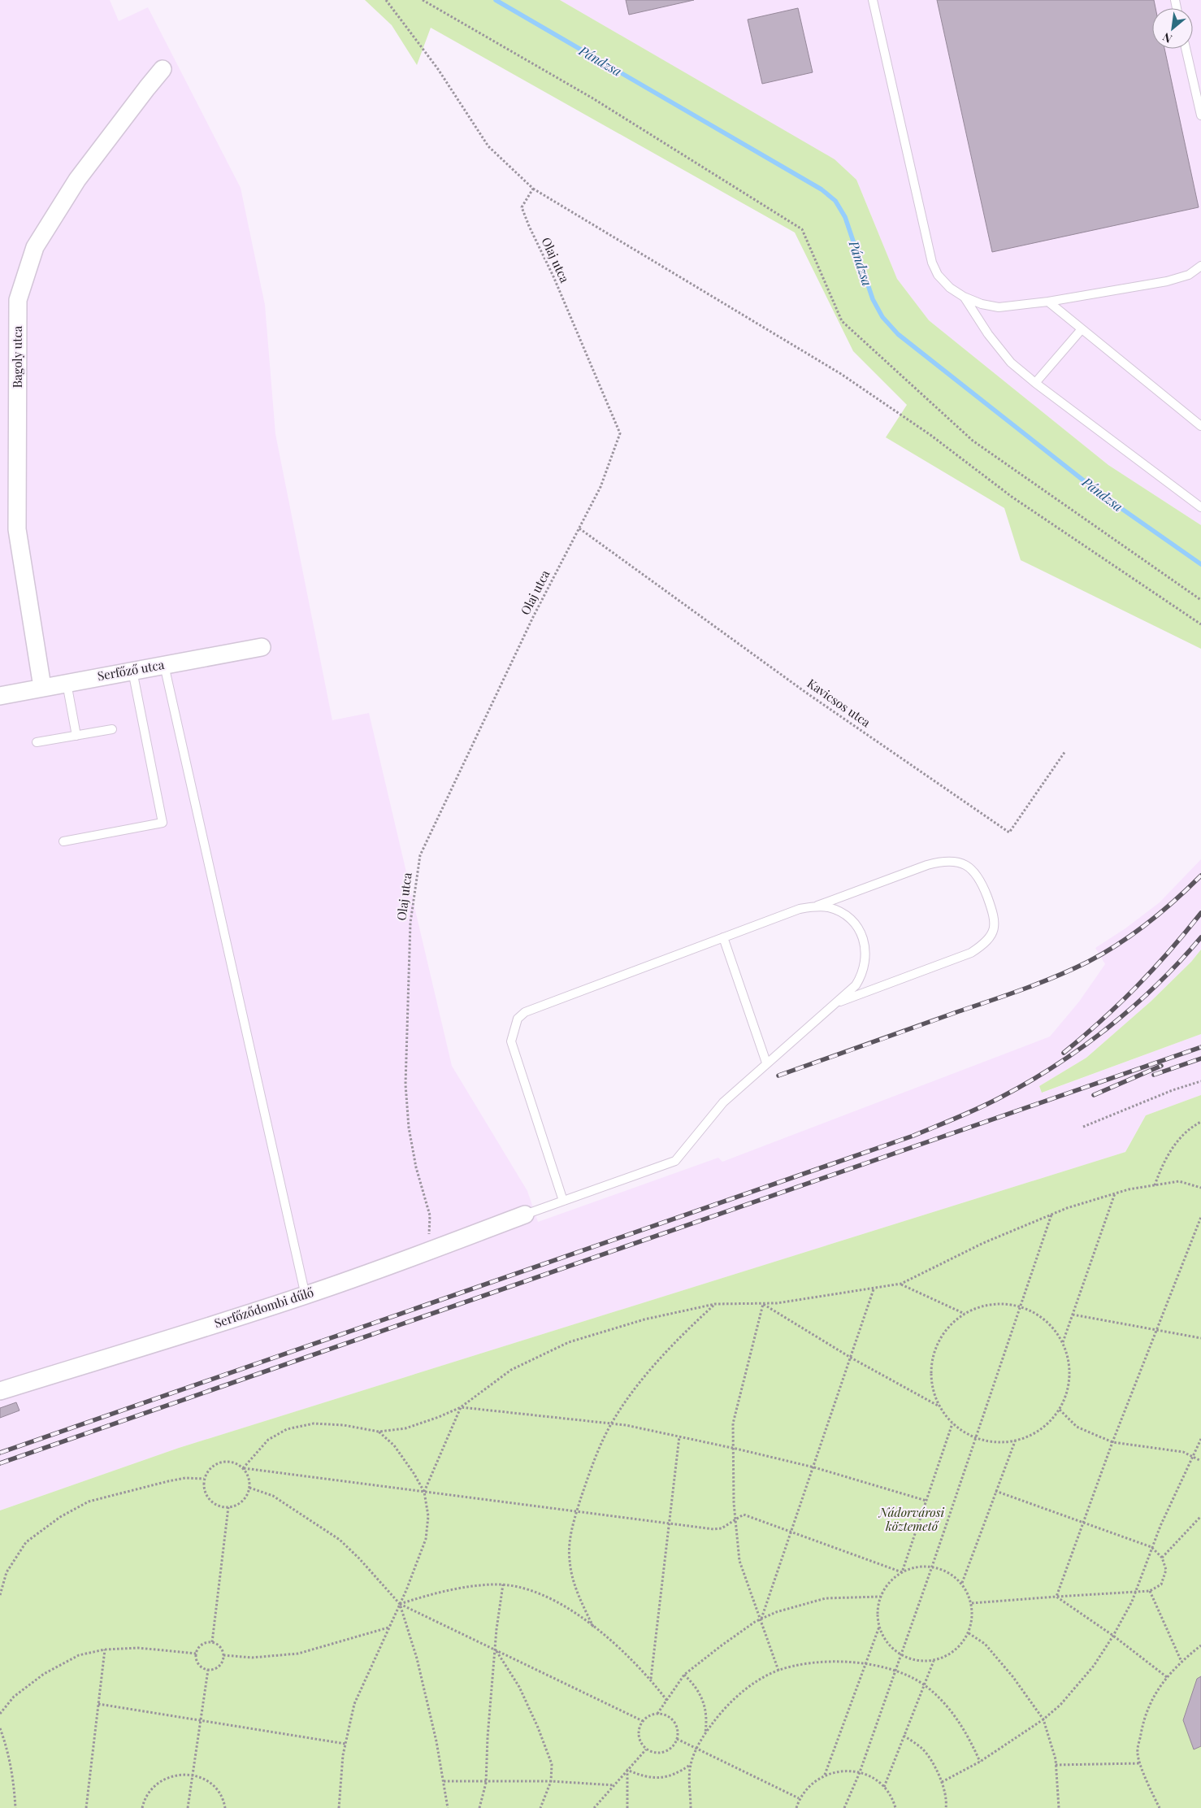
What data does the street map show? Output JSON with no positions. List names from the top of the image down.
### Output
{
  "streets": {
    "street": ["Bagoly utca", "Serfőző utca", "Serfőződombi dűlő"],
    "path": ["Olaj utca", "Kavicsos utca"]
  },
  "crossings": [
    ["Olaj utca", "Kavicsos utca"],
    ["Olaj utca", "Serfőződombi dűlő"],
    ["Bagoly utca", "Serfőző utca"]
  ],
  "water": ["Pándzsa"],
  "parks": ["Nádorvárosi köztemető"],
  "north": "bottom left"
}
